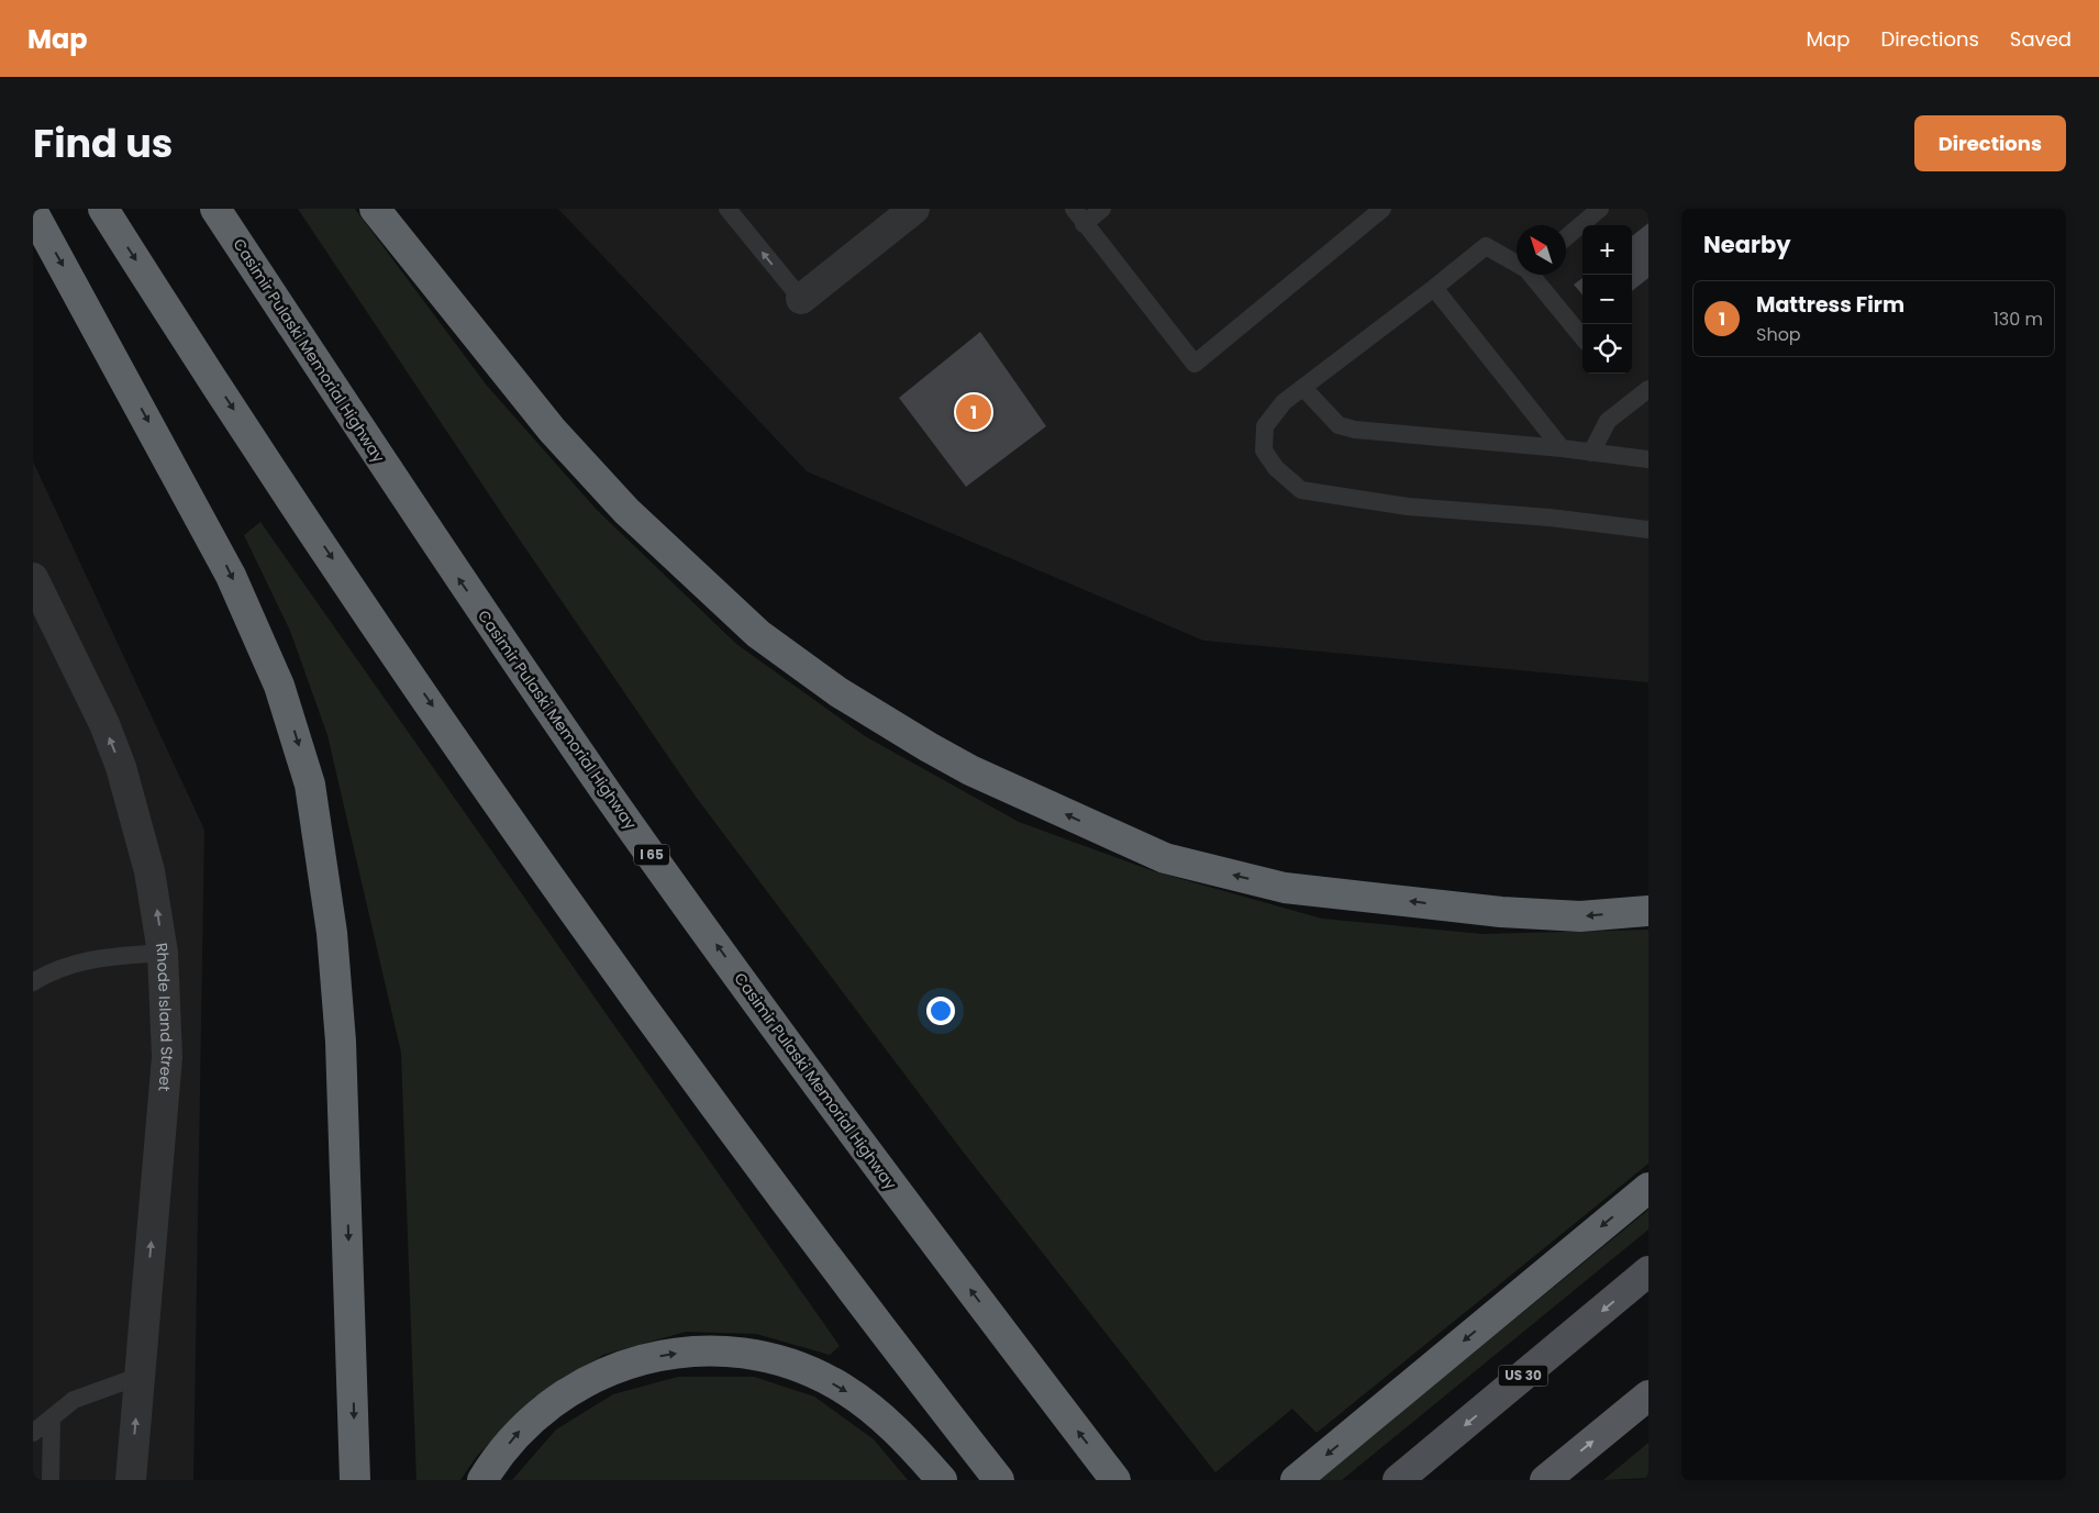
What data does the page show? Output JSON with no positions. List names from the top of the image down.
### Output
{
  "streets": {
    "highway": ["Casimir Pulaski Memorial Highway", "I 65"],
    "main road": ["US 30"],
    "street": ["Rhode Island Street"]
  },
  "one_way": ["Rhode Island Street"],
  "north": "top left",
  "page": {
    "header": "Map",
    "nav": ["Map", "Directions", "Saved"],
    "title": "Find us",
    "buttons": "Directions",
    "heading": "Nearby",
    "map_buttons": ["+", "−"],
    "list": [
      {
        "mark": "1",
        "name": "Mattress Firm",
        "note": "Shop",
        "value": "130 m"
      }
    ],
    "pins": "1"
  }
}
